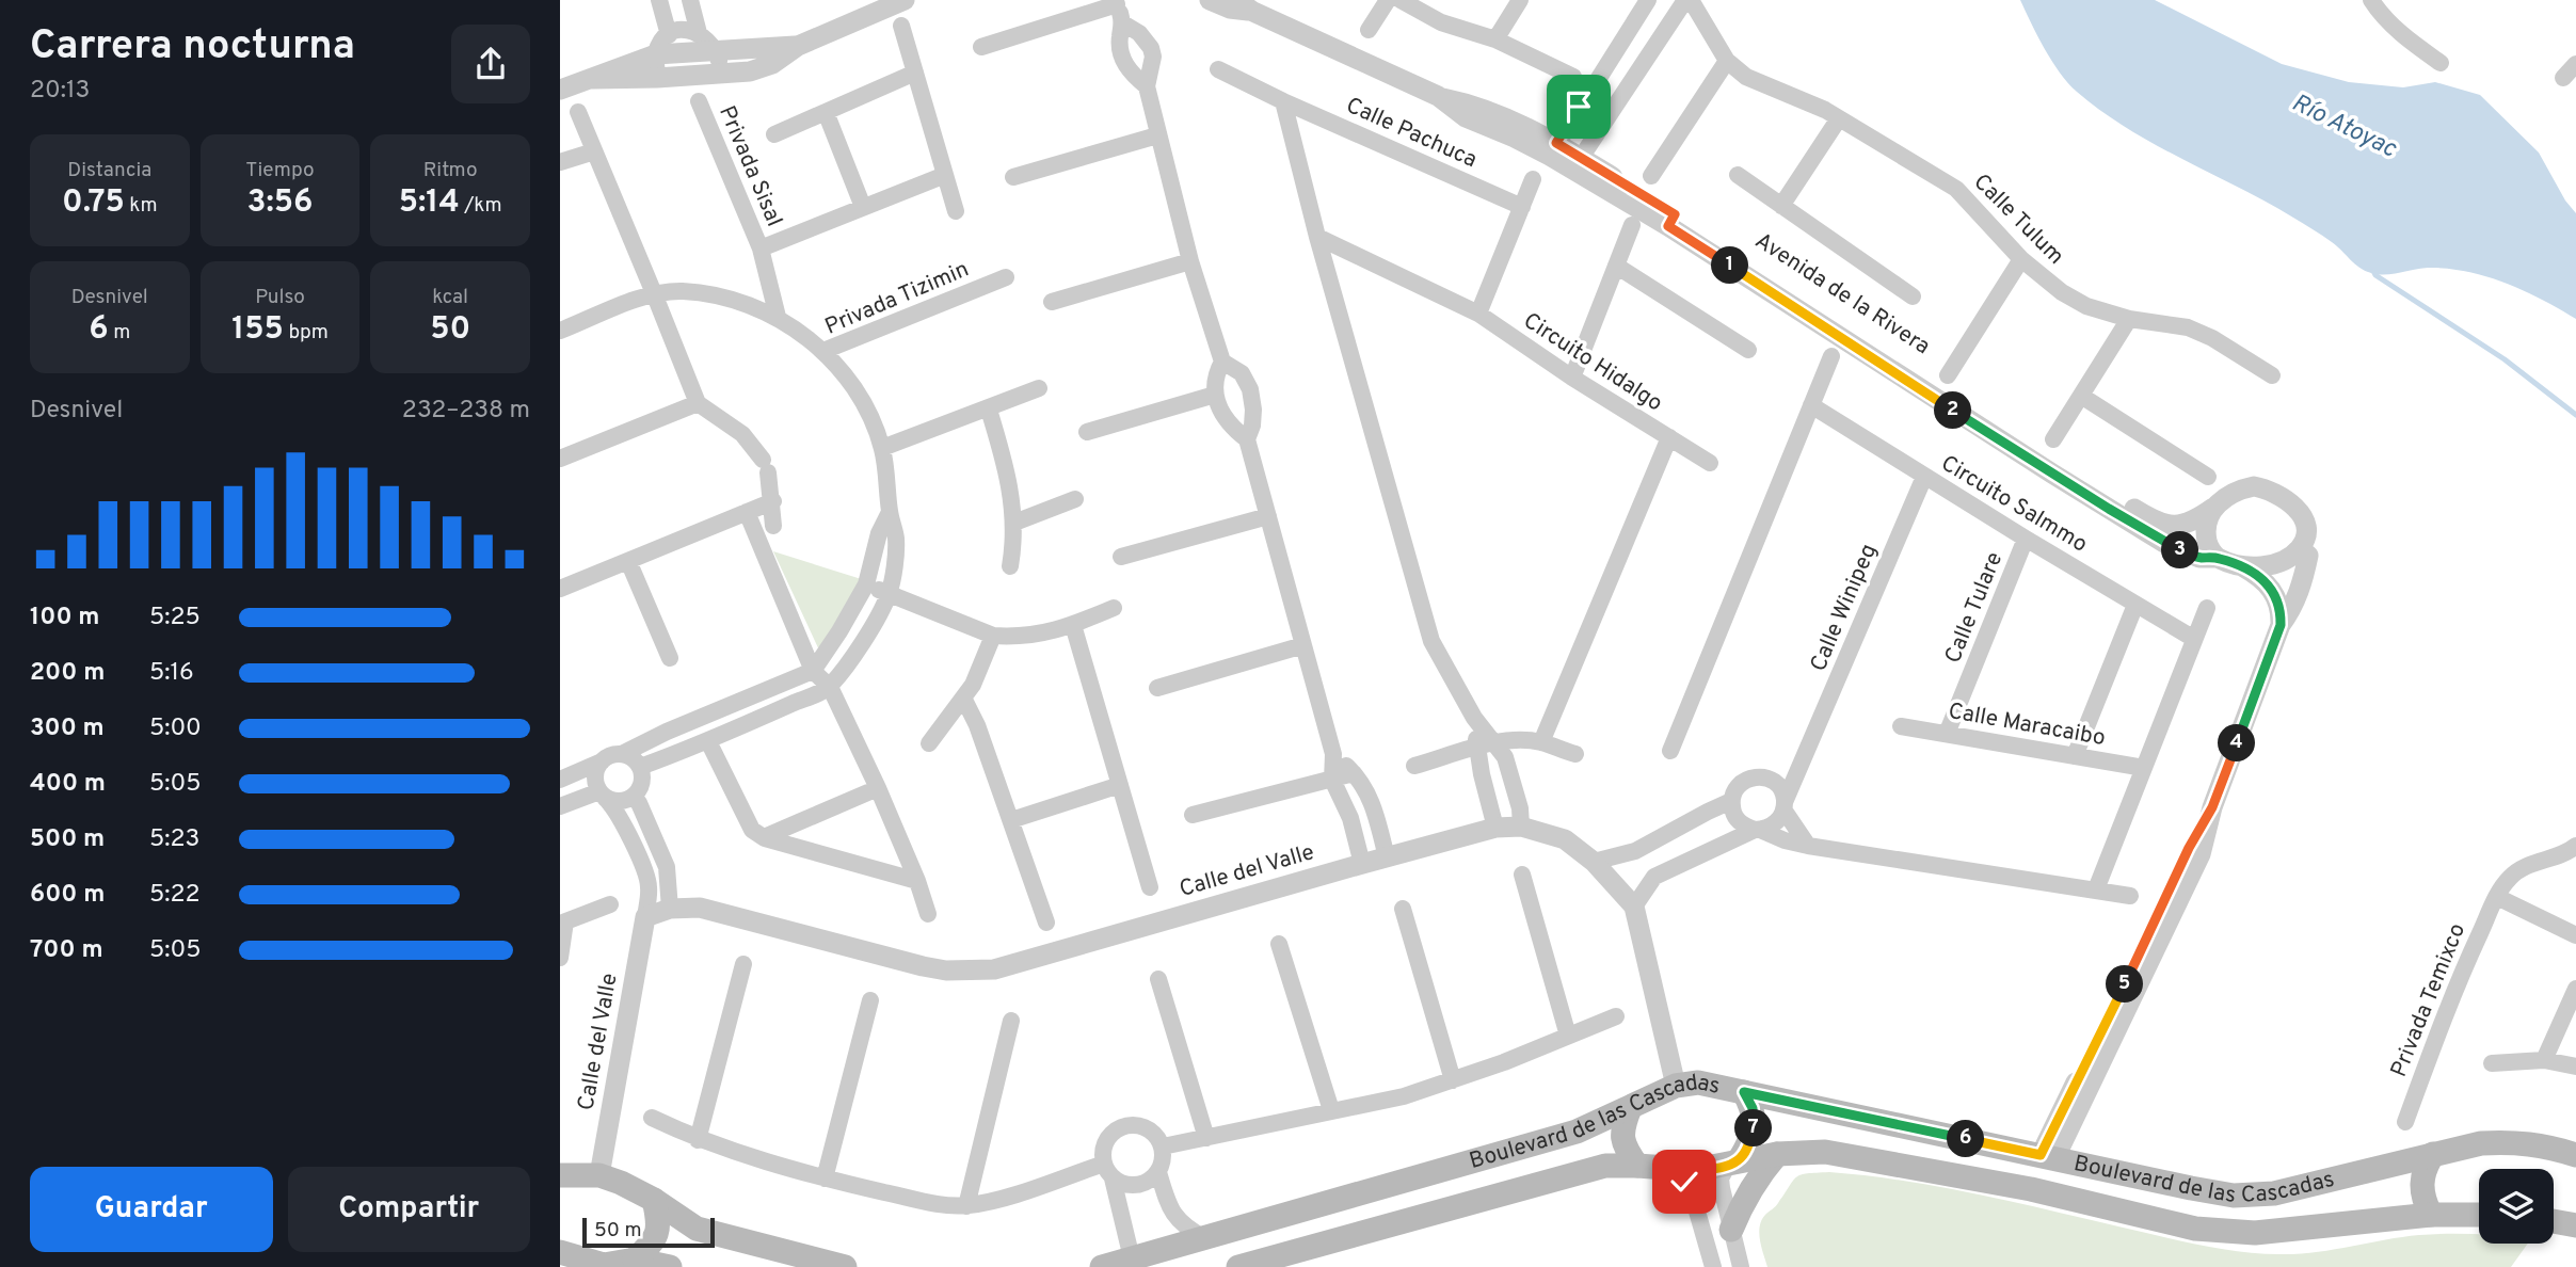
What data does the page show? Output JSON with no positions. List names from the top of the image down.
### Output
{
  "streets": {
    "main road": ["Boulevard de las Cascadas"],
    "street": [
      "Calle Pachuca",
      "Privada Sisal",
      "Calle Tulum",
      "Avenida de la Rivera",
      "Privada Tizimin",
      "Circuito Hidalgo",
      "Circuito Salmmo",
      "Calle Winipeg",
      "Calle Tulare",
      "Calle Maracaibo",
      "Calle del Valle",
      "Privada Temixco"
    ]
  },
  "crossings": [
    ["Circuito Salmmo", "Calle Winipeg"],
    ["Circuito Salmmo", "Calle Tulare"],
    ["Calle Tulare", "Calle Maracaibo"],
    ["Calle del Valle", "Boulevard de las Cascadas"]
  ],
  "water": ["Río Atoyac"],
  "scale_bar": "50 m",
  "page": {
    "heading": ["Carrera nocturna", "20:13"],
    "stats": [
      ["Distancia", "0.75 km"],
      ["Tiempo", "3:56"],
      ["Ritmo", "5:14 /km"],
      ["Desnivel", "6 m"],
      ["Pulso", "155 bpm"],
      ["kcal", "50"]
    ],
    "pins": [
      "1",
      "2",
      "3",
      "4",
      "5",
      "7",
      "6"
    ],
    "chart": ["Desnivel", "232–238 m"],
    "list": [
      {
        "name": "100 m",
        "note": "5:25"
      },
      {
        "name": "200 m",
        "note": "5:16"
      },
      {
        "name": "300 m",
        "note": "5:00"
      },
      {
        "name": "400 m",
        "note": "5:05"
      },
      {
        "name": "500 m",
        "note": "5:23"
      },
      {
        "name": "600 m",
        "note": "5:22"
      },
      {
        "name": "700 m",
        "note": "5:05"
      }
    ],
    "buttons": ["Guardar", "Compartir"],
    "scale": "50 m"
  }
}
